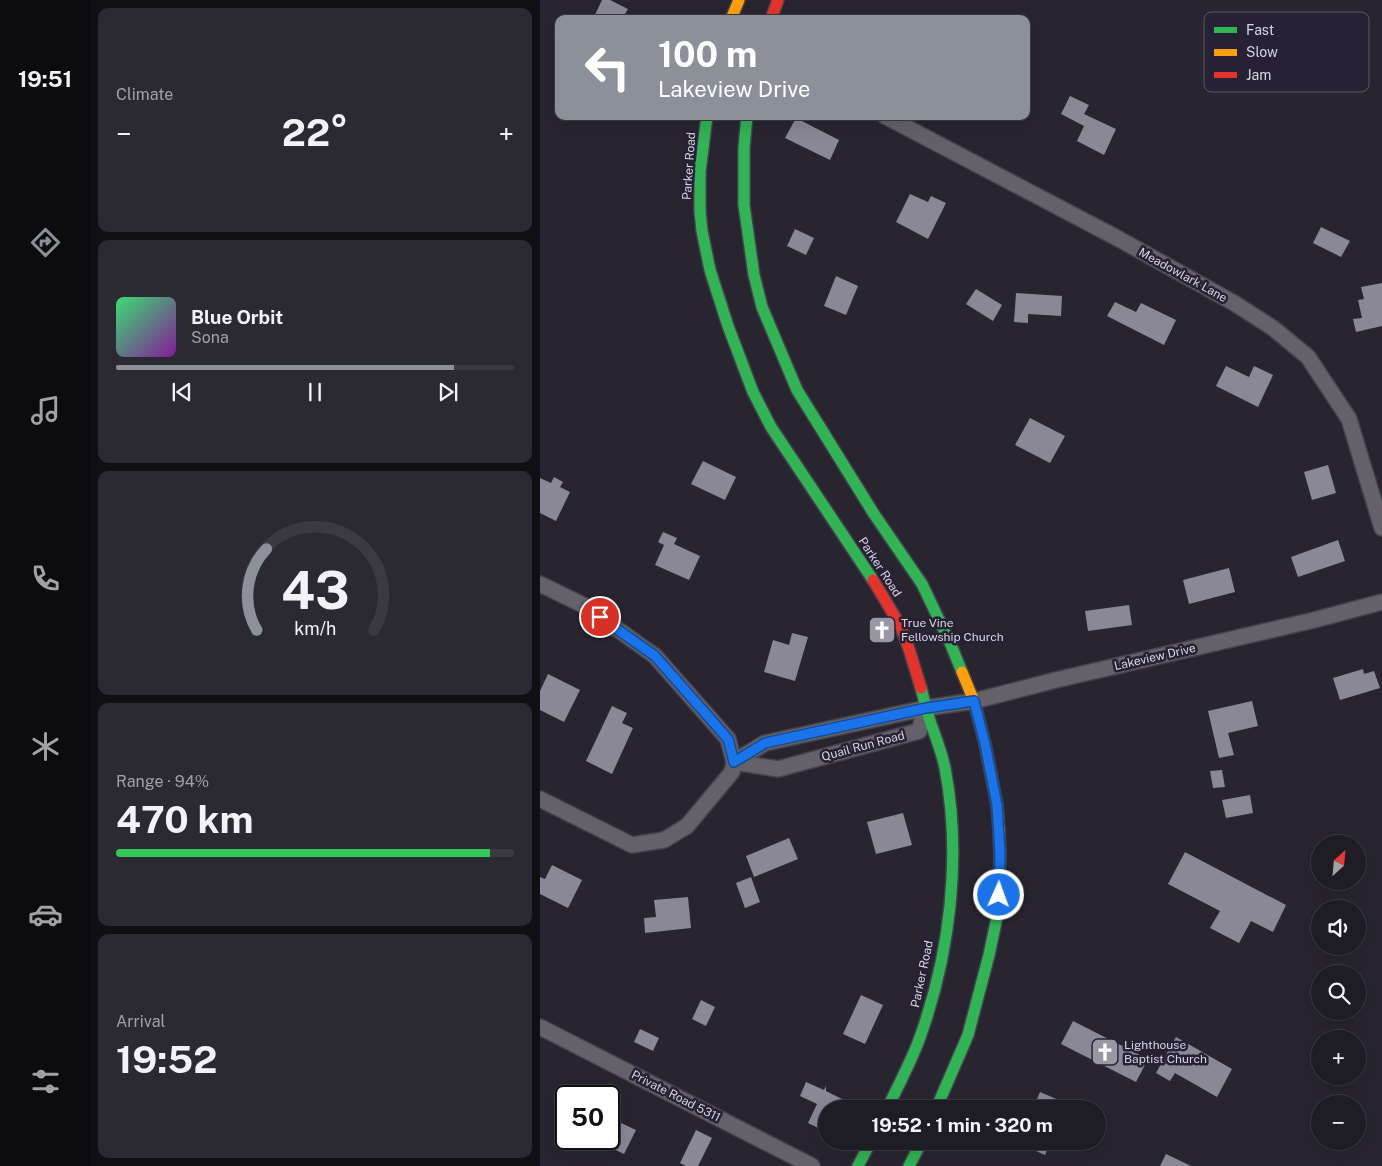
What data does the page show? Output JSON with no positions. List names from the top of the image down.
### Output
{
  "streets": {
    "main road": ["Parker Road"],
    "street": [
      "Meadowlark Lane",
      "Lakeview Drive",
      "Quail Run Road",
      "Private Road 5311"
    ]
  },
  "crossings": [
    ["Parker Road", "Lakeview Drive"],
    ["Parker Road", "Quail Run Road"],
    ["Lakeview Drive", "Quail Run Road"]
  ],
  "places": {
    "church": ["True Vine Fellowship Church", "Lighthouse Baptist Church"]
  },
  "legend": ["Fast", "Slow", "Jam"],
  "north": "top right",
  "page": {
    "tabs": "19:51",
    "tile": [
      "Climate",
      ["Range · 94%", "470 km"],
      ["Arrival", "19:52"]
    ],
    "turn": ["100 m", "Lakeview Drive"],
    "heat": ["−", "22°", "+"],
    "song": ["Blue Orbit", "Sona"],
    "map_buttons": ["+", "−"],
    "limit": "50",
    "trip": "19:52 · 1 min · 320 m",
    "gauge": ["43", "km/h"]
  }
}
